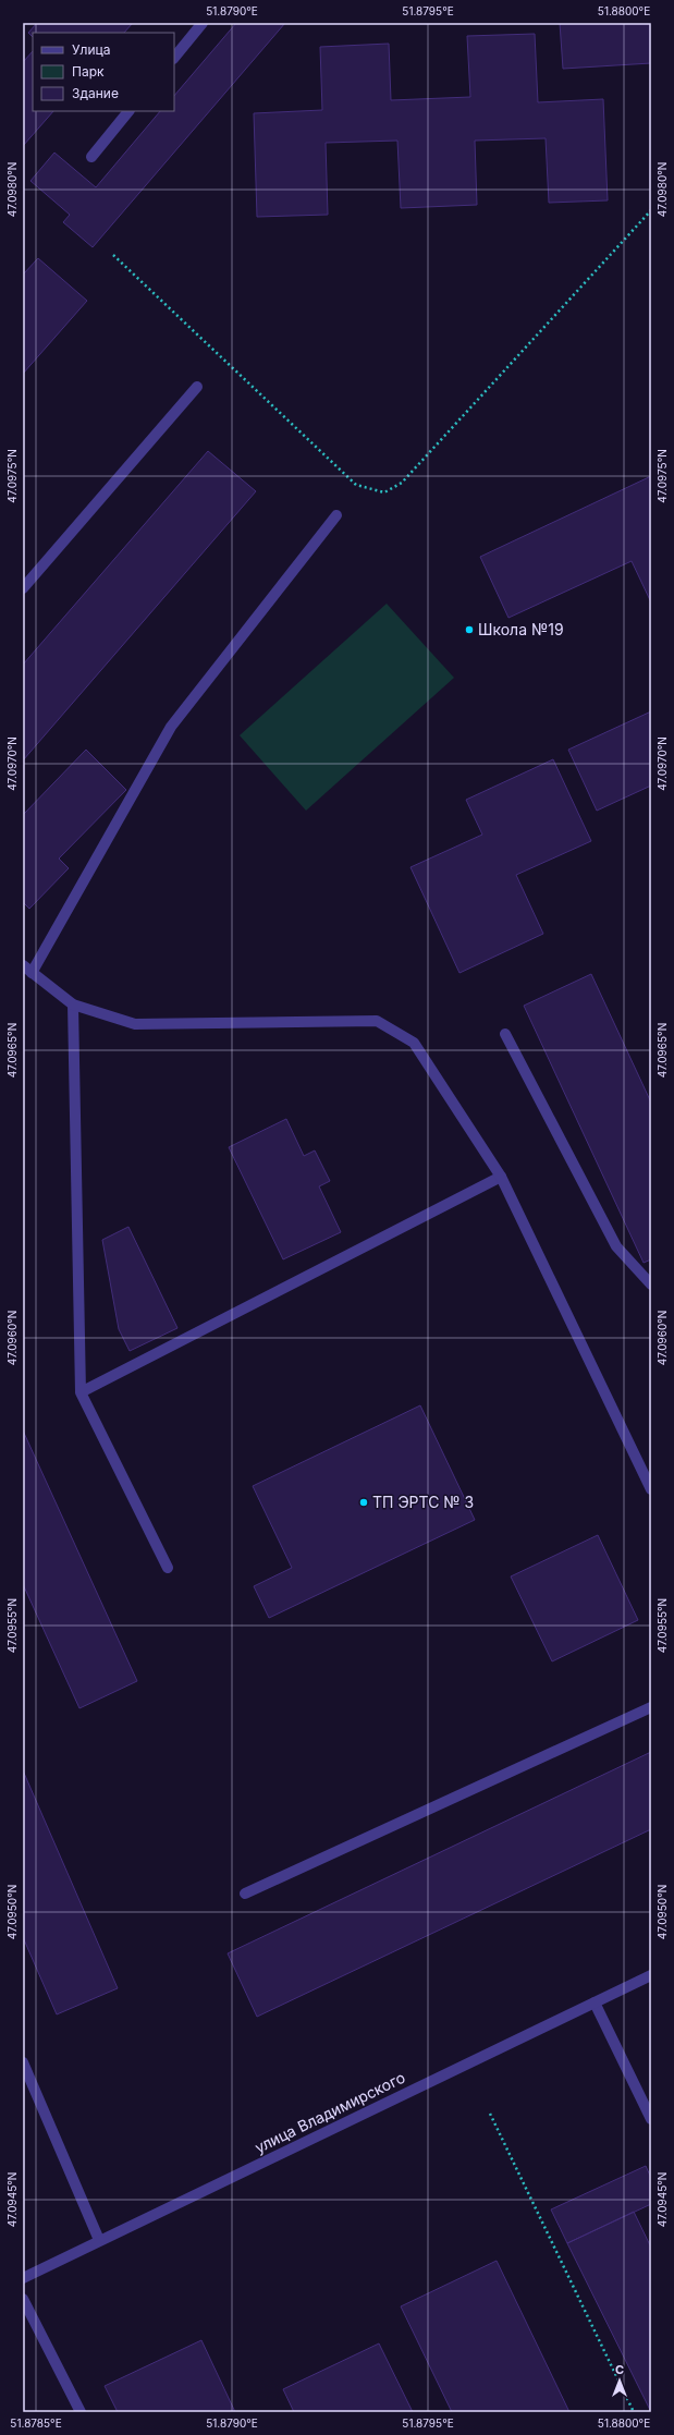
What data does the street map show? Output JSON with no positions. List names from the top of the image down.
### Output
{
  "streets": {
    "street": ["улица Владимирского"]
  },
  "places": ["Школа №19", "ТП ЭРТС № 3"],
  "legend": ["Улица", "Парк", "Здание"],
  "north": "top",
  "coordinates": [
    "51.8790°E",
    "51.8795°E",
    "51.8800°E",
    "47.0980°N",
    "47.0975°N",
    "47.0970°N",
    "47.0965°N",
    "47.0960°N",
    "47.0955°N",
    "47.0950°N",
    "47.0945°N",
    "51.8785°E"
  ]
}
